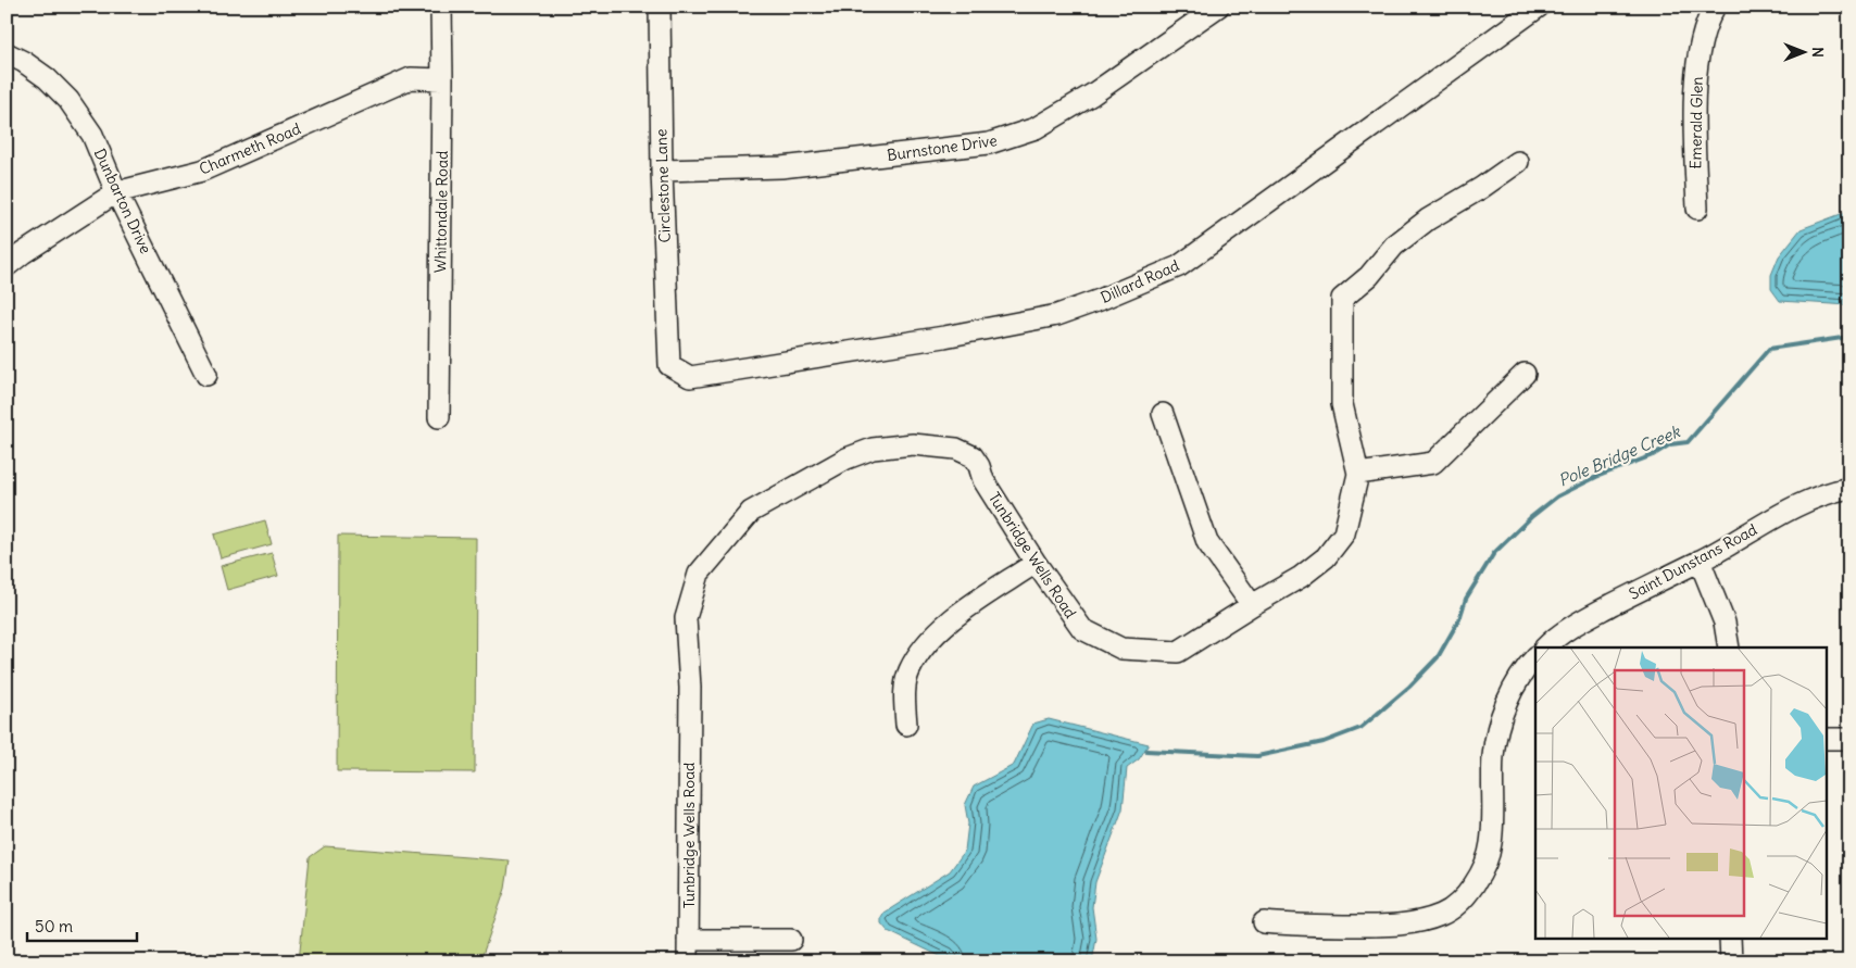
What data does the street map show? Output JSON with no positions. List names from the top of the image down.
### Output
{
  "streets": {
    "street": [
      "Emerald Glen",
      "Burnstone Drive",
      "Charmeth Road",
      "Circlestone Lane",
      "Dunbarton Drive",
      "Whittondale Road",
      "Dillard Road",
      "Tunbridge Wells Road",
      "Saint Dunstans Road"
    ]
  },
  "crossings": [
    ["Burnstone Drive", "Circlestone Lane"],
    ["Charmeth Road", "Dunbarton Drive"],
    ["Charmeth Road", "Whittondale Road"],
    ["Circlestone Lane", "Dillard Road"]
  ],
  "water": ["Pole Bridge Creek"],
  "scale_bar": "50 m",
  "north": "right"
}
